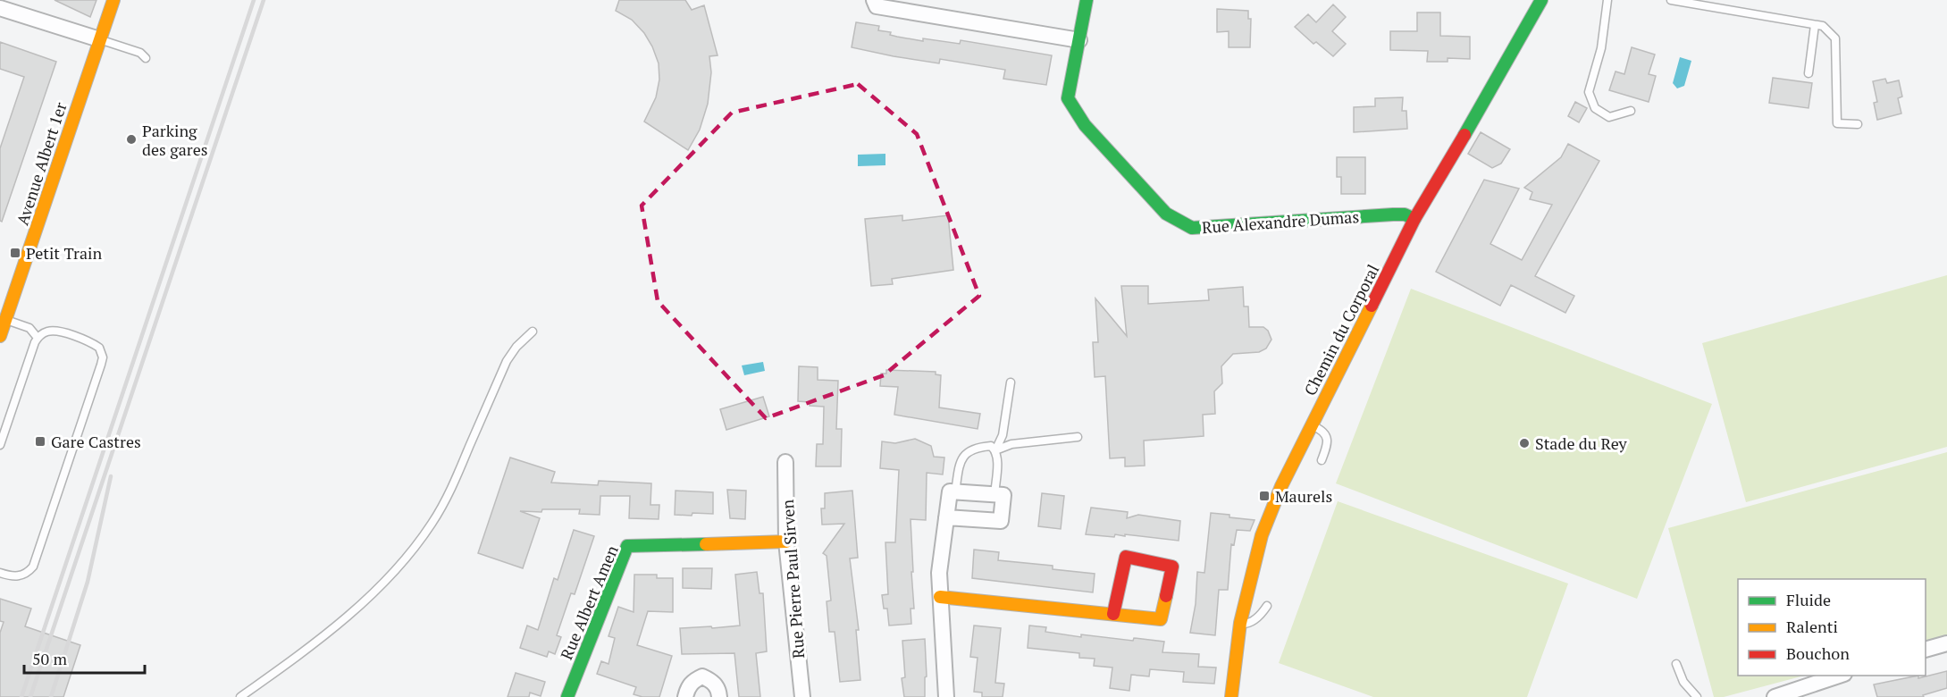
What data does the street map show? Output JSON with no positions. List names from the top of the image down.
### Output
{
  "streets": {
    "street": [
      "Avenue Albert 1er",
      "Rue Alexandre Dumas",
      "Chemin du Corporal",
      "Rue Pierre Paul Sirven",
      "Rue Albert Amen"
    ]
  },
  "crossings": [
    ["Rue Alexandre Dumas", "Chemin du Corporal"],
    ["Rue Pierre Paul Sirven", "Rue Albert Amen"]
  ],
  "places": {
    "other": ["Parking des gares", "Stade du Rey"],
    "transit": ["Petit Train", "Gare Castres", "Maurels"]
  },
  "legend": ["Fluide", "Ralenti", "Bouchon"],
  "scale_bar": "50 m"
}
